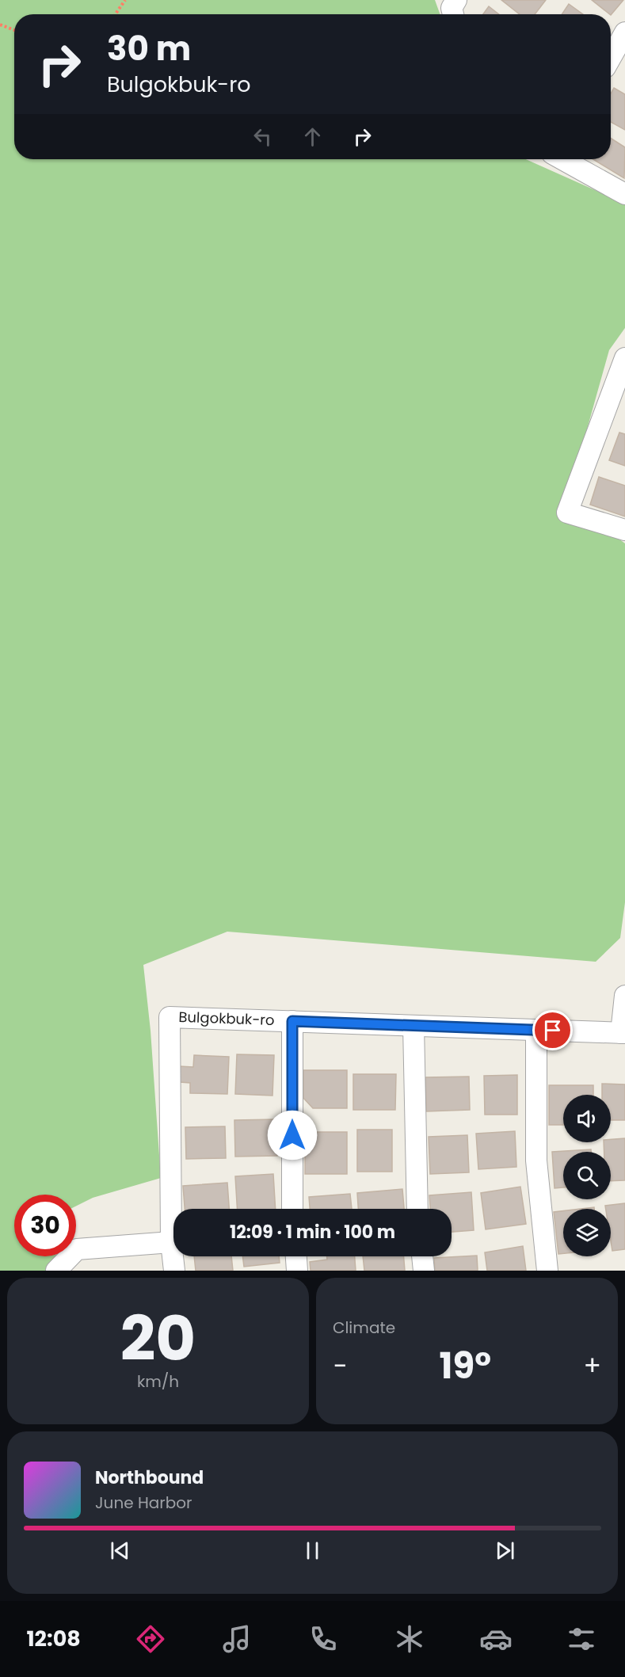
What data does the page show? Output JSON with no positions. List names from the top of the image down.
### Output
{
  "streets": {
    "street": ["Bulgokbuk-ro"]
  },
  "page": {
    "turn": ["30 m", "Bulgokbuk-ro"],
    "limit": "30",
    "trip": "12:09 · 1 min · 100 m",
    "tile": [
      ["20", "km/h"],
      "Climate"
    ],
    "heat": ["−", "19°", "+"],
    "song": ["Northbound", "June Harbor"],
    "tabs": "12:08"
  }
}
